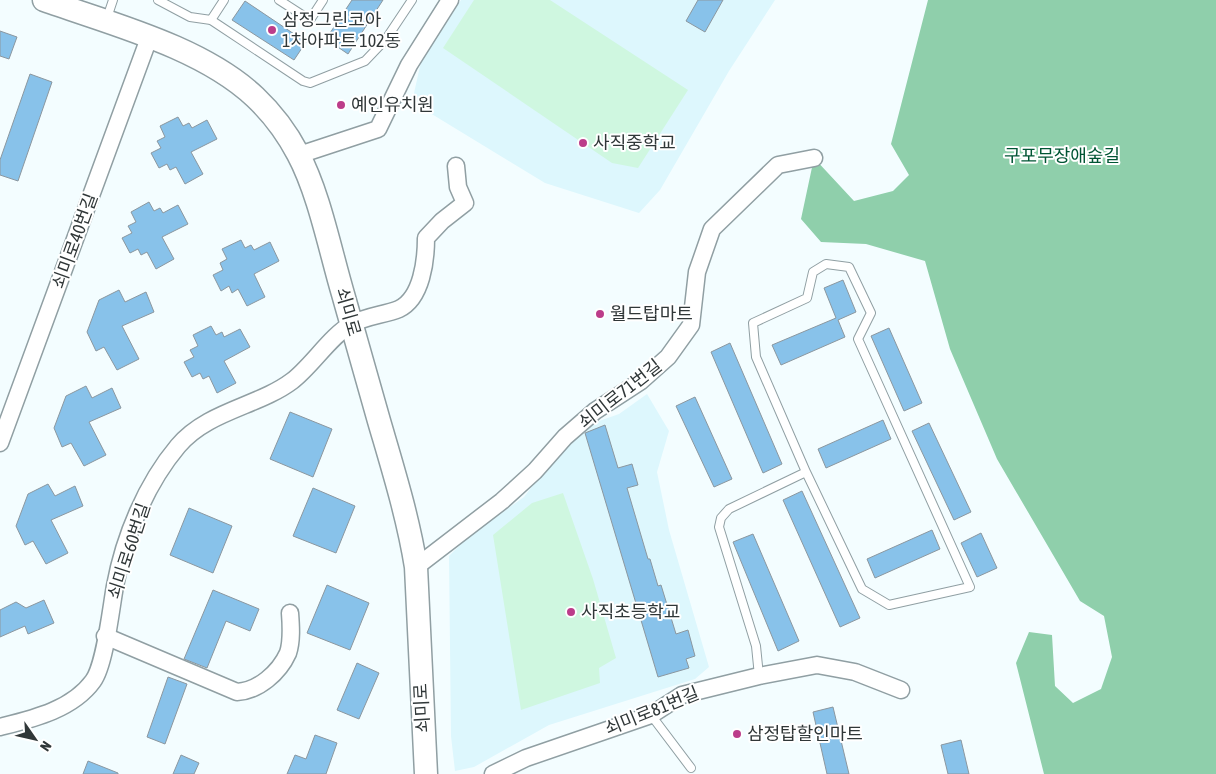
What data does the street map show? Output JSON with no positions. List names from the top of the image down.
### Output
{
  "streets": {
    "main road": ["쇠미로"],
    "street": [
      "쇠미로40번길",
      "쇠미로71번길",
      "쇠미로60번길",
      "쇠미로81번길"
    ]
  },
  "crossings": [
    ["쇠미로40번길", "쇠미로"],
    ["쇠미로", "쇠미로71번길"],
    ["쇠미로", "쇠미로60번길"]
  ],
  "parks": ["구포무장애숲길"],
  "places": [
    "삼정그린코아 1차아파트 102동",
    "예인유치원",
    "사직중학교",
    "월드탑마트",
    "사직초등학교",
    "삼정탑할인마트"
  ],
  "north": "bottom right"
}
